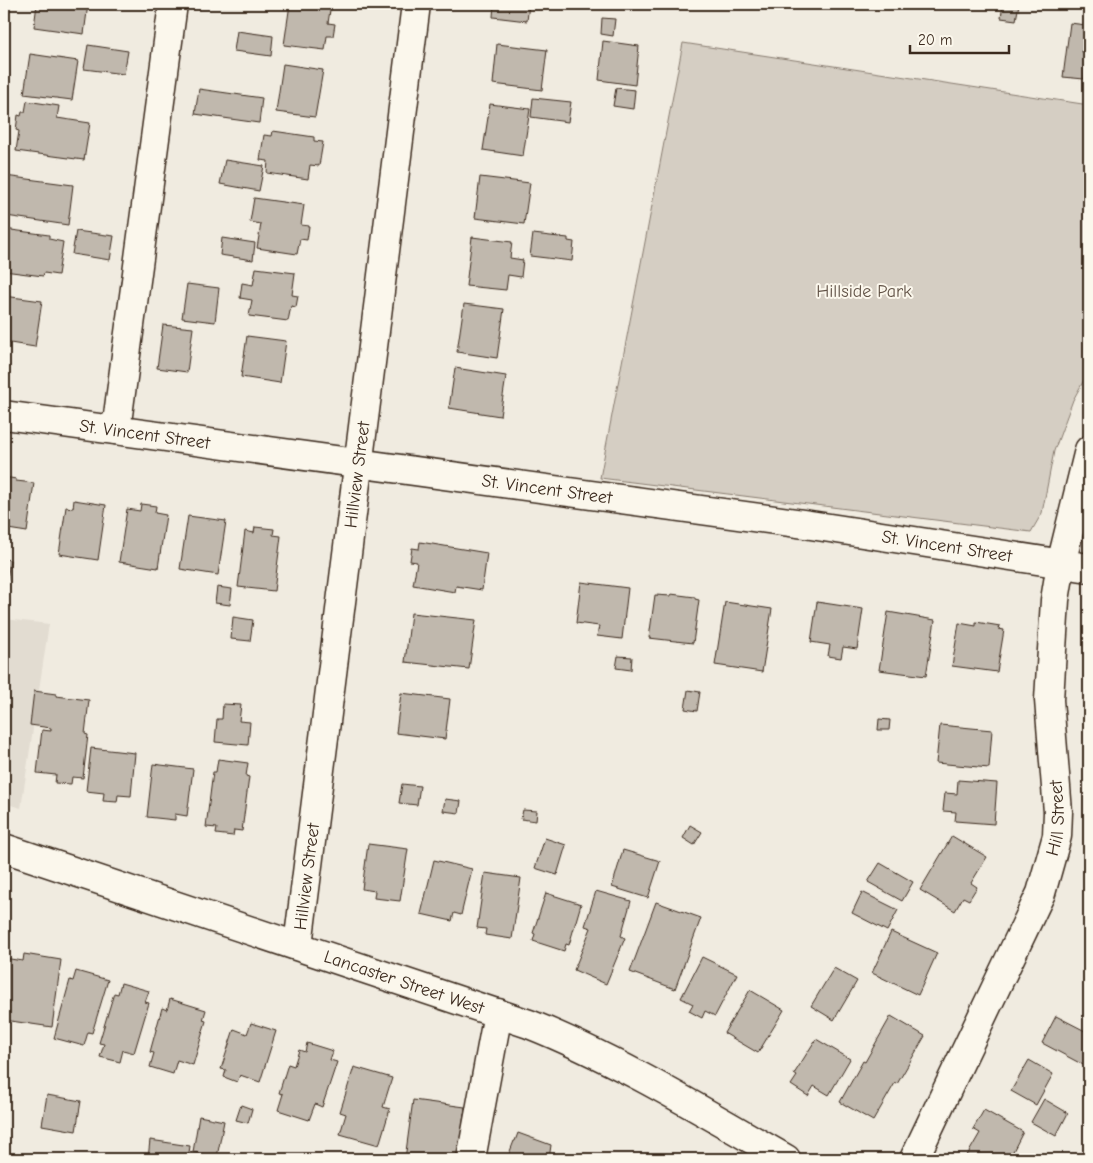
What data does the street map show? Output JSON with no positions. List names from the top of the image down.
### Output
{
  "streets": {
    "street": [
      "St. Vincent Street",
      "Hillview Street",
      "Hill Street",
      "Lancaster Street West"
    ]
  },
  "crossings": [
    ["St. Vincent Street", "Hillview Street"],
    ["St. Vincent Street", "Hill Street"],
    ["Hillview Street", "Lancaster Street West"]
  ],
  "parks": ["Hillside Park"],
  "scale_bar": "20 m"
}
